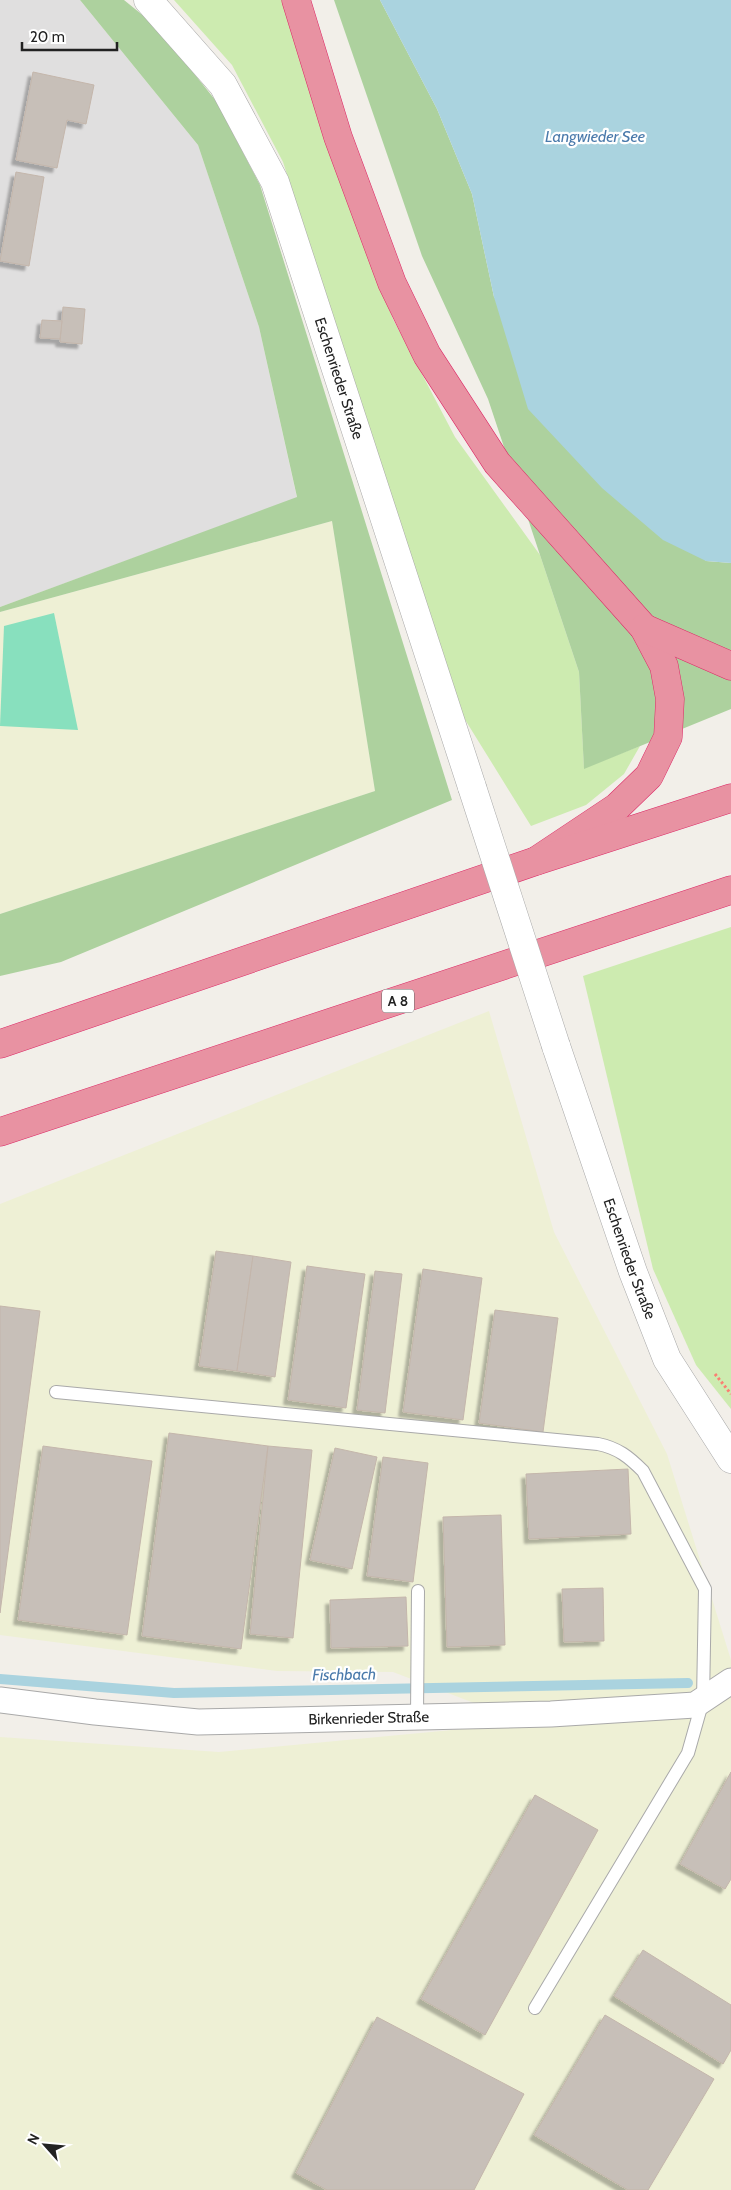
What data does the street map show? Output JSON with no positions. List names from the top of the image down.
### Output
{
  "streets": {
    "highway": ["A 8"],
    "street": ["Eschenrieder Straße", "Birkenrieder Straße"]
  },
  "water": ["Langwieder See", "Fischbach"],
  "scale_bar": "20 m",
  "north": "top left"
}
